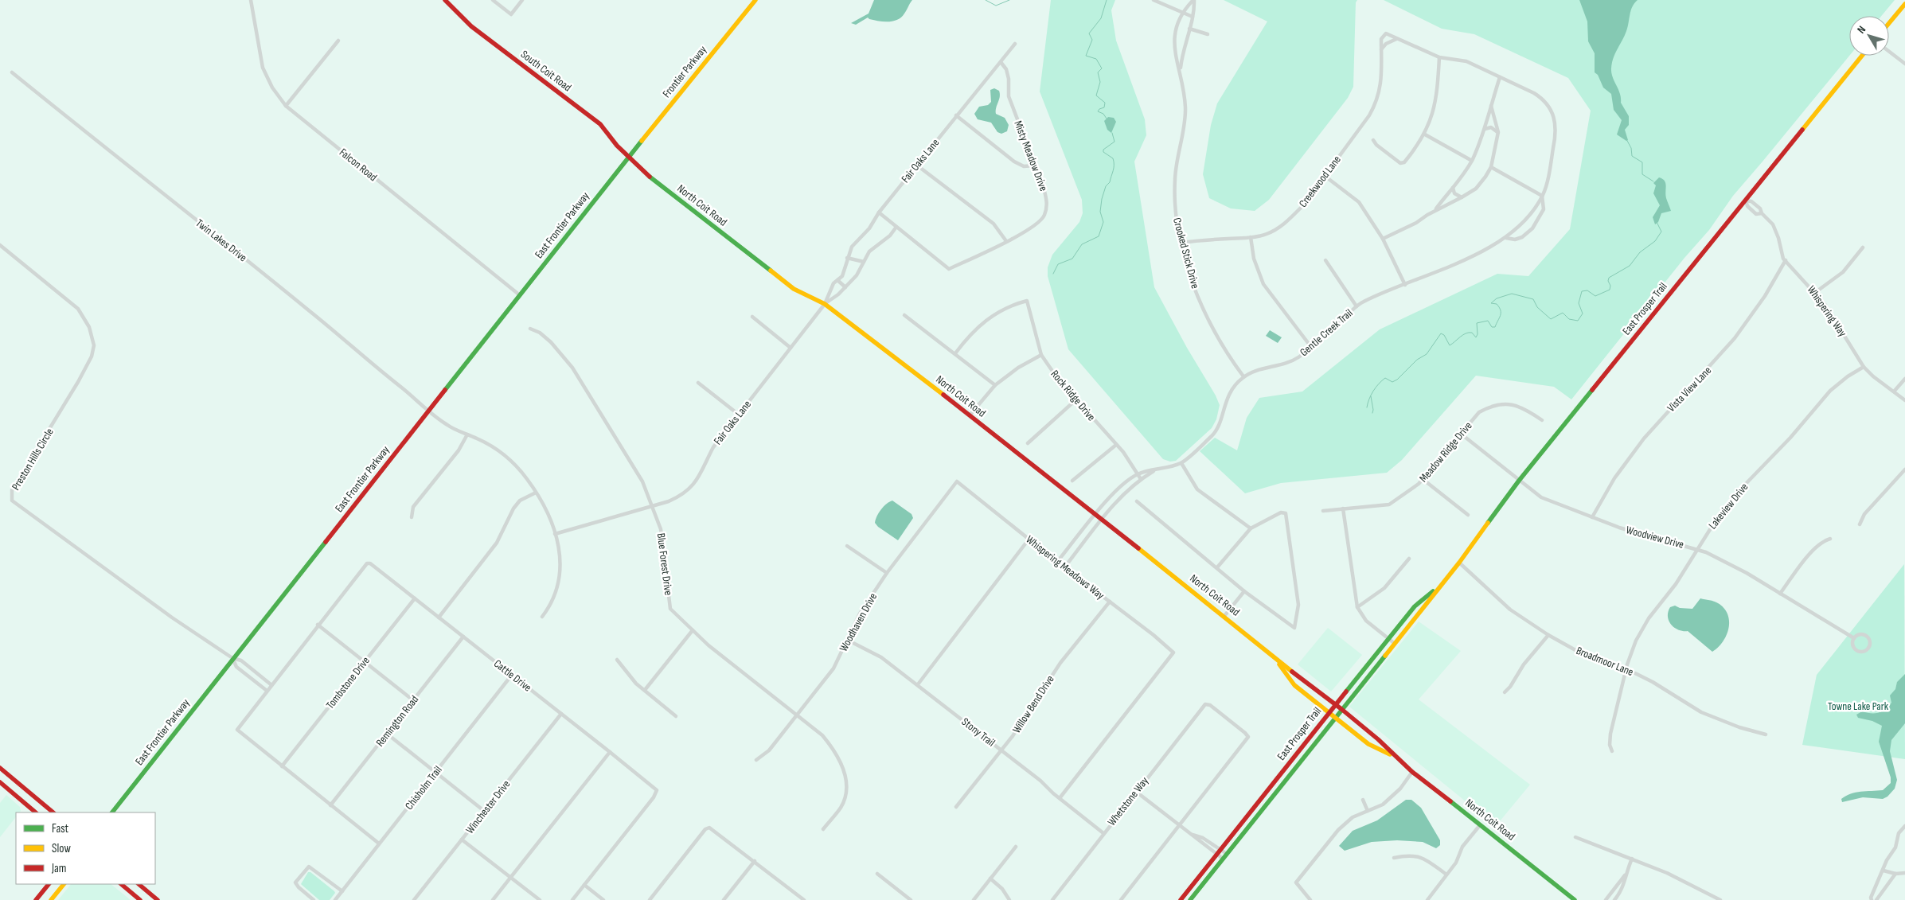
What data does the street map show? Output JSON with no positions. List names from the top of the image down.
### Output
{
  "streets": {
    "street": [
      "South Coit Road",
      "Frontier Parkway",
      "Misty Meadow Drive",
      "Fair Oaks Lane",
      "Falcon Road",
      "Creekwood Lane",
      "North Coit Road",
      "East Frontier Parkway",
      "Twin Lakes Drive",
      "Crooked Stick Drive",
      "East Prosper Trail",
      "Whispering Way",
      "Gentle Creek Trail",
      "Vista View Lane",
      "Rock Ridge Drive",
      "Meadow Ridge Drive",
      "Preston Hills Circle",
      "Lakeview Drive",
      "Woodview Drive",
      "Blue Forest Drive",
      "Whispering Meadows Way",
      "Woodhaven Drive",
      "Broadmoor Lane",
      "Cattle Drive",
      "Tombstone Drive",
      "Willow Bend Drive",
      "Remington Road",
      "Stony Trail",
      "Chisholm Trail",
      "Whetstone Way",
      "Winchester Drive"
    ]
  },
  "crossings": [
    ["South Coit Road", "Frontier Parkway"],
    ["South Coit Road", "North Coit Road"],
    ["South Coit Road", "East Frontier Parkway"],
    ["Frontier Parkway", "North Coit Road"],
    ["Frontier Parkway", "East Frontier Parkway"],
    ["Misty Meadow Drive", "Fair Oaks Lane"],
    ["Fair Oaks Lane", "North Coit Road"],
    ["Fair Oaks Lane", "Twin Lakes Drive"],
    ["Fair Oaks Lane", "Blue Forest Drive"],
    ["Falcon Road", "East Frontier Parkway"],
    ["Creekwood Lane", "Crooked Stick Drive"],
    ["North Coit Road", "East Frontier Parkway"],
    ["North Coit Road", "East Prosper Trail"],
    ["East Frontier Parkway", "Twin Lakes Drive"],
    ["East Frontier Parkway", "Preston Hills Circle"],
    ["Crooked Stick Drive", "Gentle Creek Trail"],
    ["East Prosper Trail", "Whispering Way"],
    ["East Prosper Trail", "Woodview Drive"],
    ["East Prosper Trail", "Broadmoor Lane"],
    ["Whispering Way", "Vista View Lane"],
    ["Whispering Way", "Lakeview Drive"],
    ["Vista View Lane", "Woodview Drive"],
    ["Meadow Ridge Drive", "Woodview Drive"],
    ["Lakeview Drive", "Woodview Drive"],
    ["Lakeview Drive", "Broadmoor Lane"],
    ["Blue Forest Drive", "Woodhaven Drive"],
    ["Whispering Meadows Way", "Woodhaven Drive"],
    ["Whispering Meadows Way", "Willow Bend Drive"],
    ["Whispering Meadows Way", "Stony Trail"],
    ["Woodhaven Drive", "Stony Trail"],
    ["Cattle Drive", "Tombstone Drive"],
    ["Cattle Drive", "Remington Road"],
    ["Cattle Drive", "Chisholm Trail"],
    ["Cattle Drive", "Winchester Drive"],
    ["Willow Bend Drive", "Stony Trail"],
    ["Stony Trail", "Whetstone Way"]
  ],
  "parks": ["Towne Lake Park"],
  "legend": ["Fast", "Slow", "Jam"],
  "north": "top left"
}
